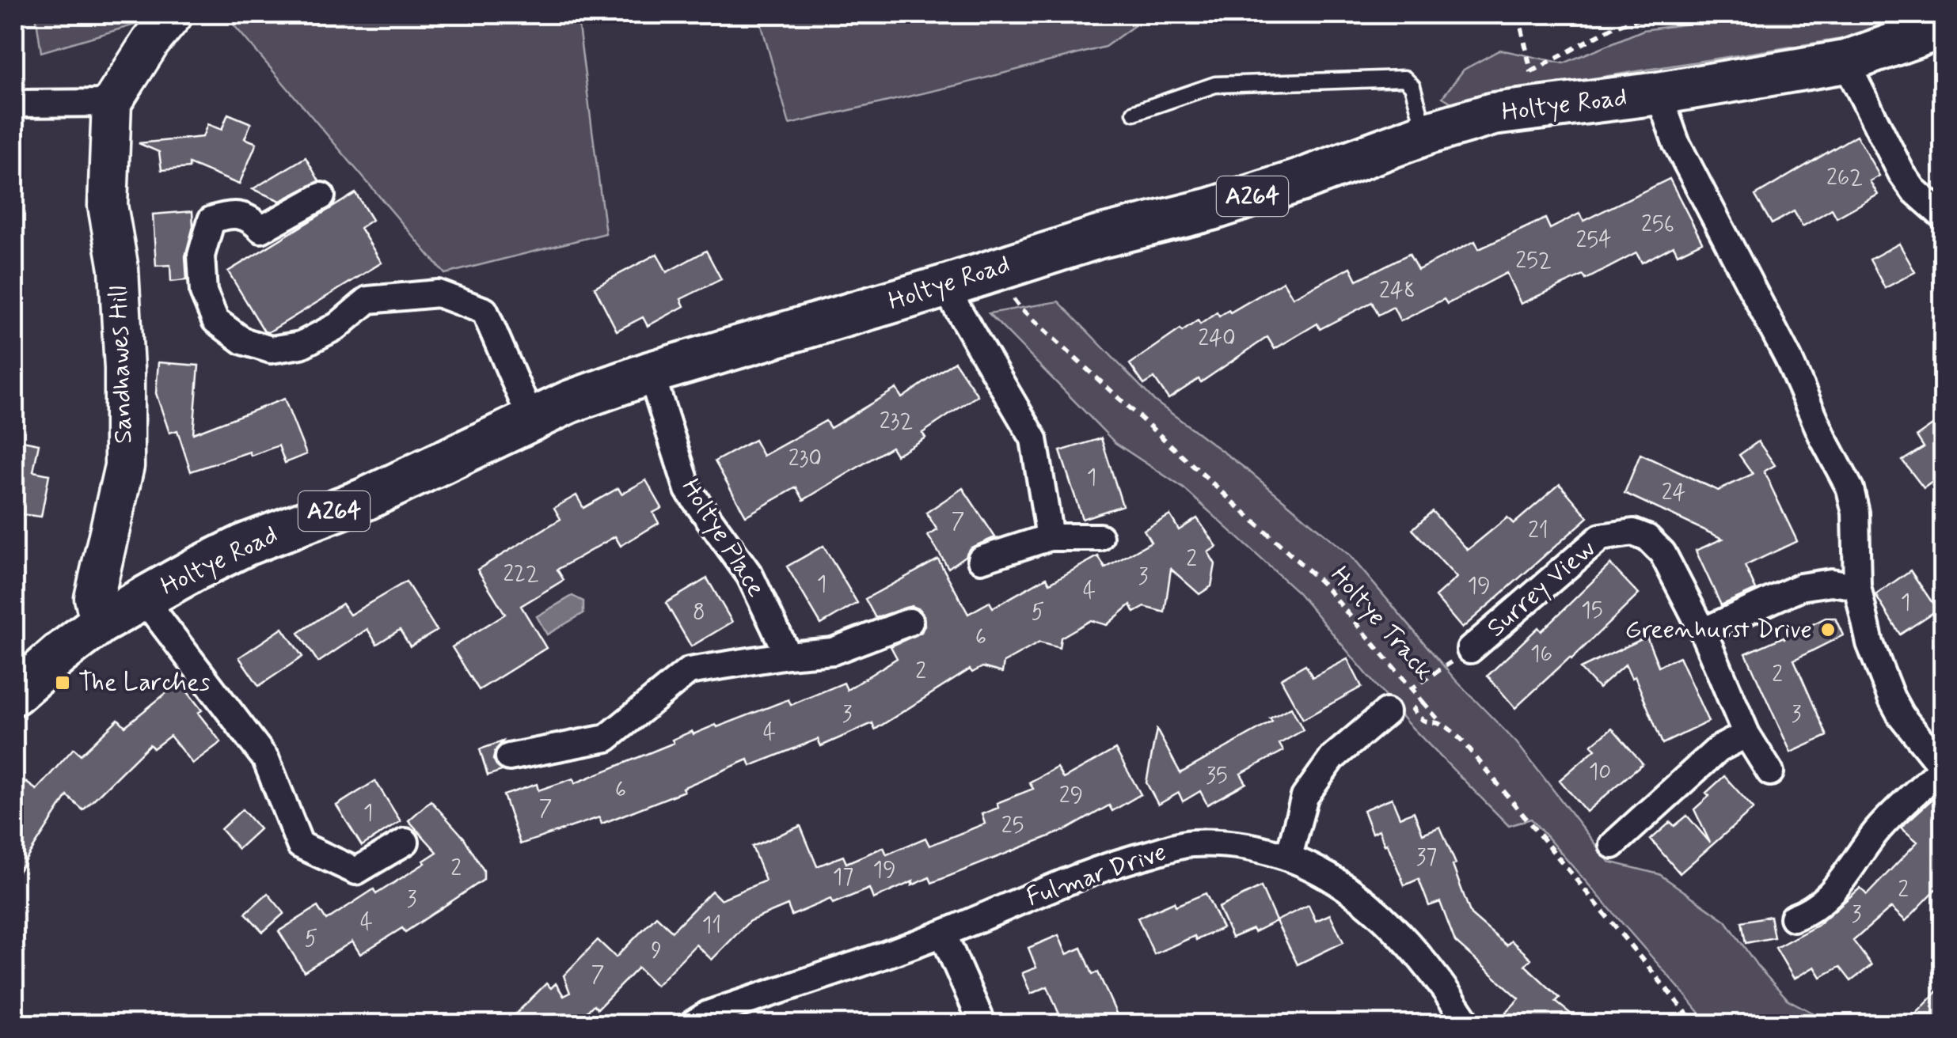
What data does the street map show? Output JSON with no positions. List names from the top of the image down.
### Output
{
  "streets": {
    "main road": ["Holtye Road", "A264"],
    "street": [
      "Sandhawes Hill",
      "Holtye Place",
      "Surrey View",
      "Fulmar Drive"
    ],
    "path": ["Holtye Track"]
  },
  "crossings": [
    ["Holtye Road", "Sandhawes Hill"],
    ["Holtye Road", "Holtye Place"],
    ["Holtye Road", "Holtye Track"]
  ],
  "places": {
    "other": ["Greenhurst Drive"],
    "transit": ["The Larches"]
  },
  "house_numbers": [
    "262",
    "256",
    "254",
    "252",
    "248",
    "240",
    "232",
    "230",
    "1",
    "24",
    "7",
    "21",
    "2",
    "222",
    "3",
    "1",
    "19",
    "4",
    "1",
    "15",
    "8",
    "5",
    "6",
    "16",
    "2",
    "2",
    "3",
    "3",
    "4",
    "10",
    "35",
    "6",
    "29",
    "7",
    "1",
    "25",
    "37",
    "2",
    "19",
    "17",
    "2",
    "3",
    "3",
    "4",
    "11",
    "5",
    "9",
    "7"
  ]
}
